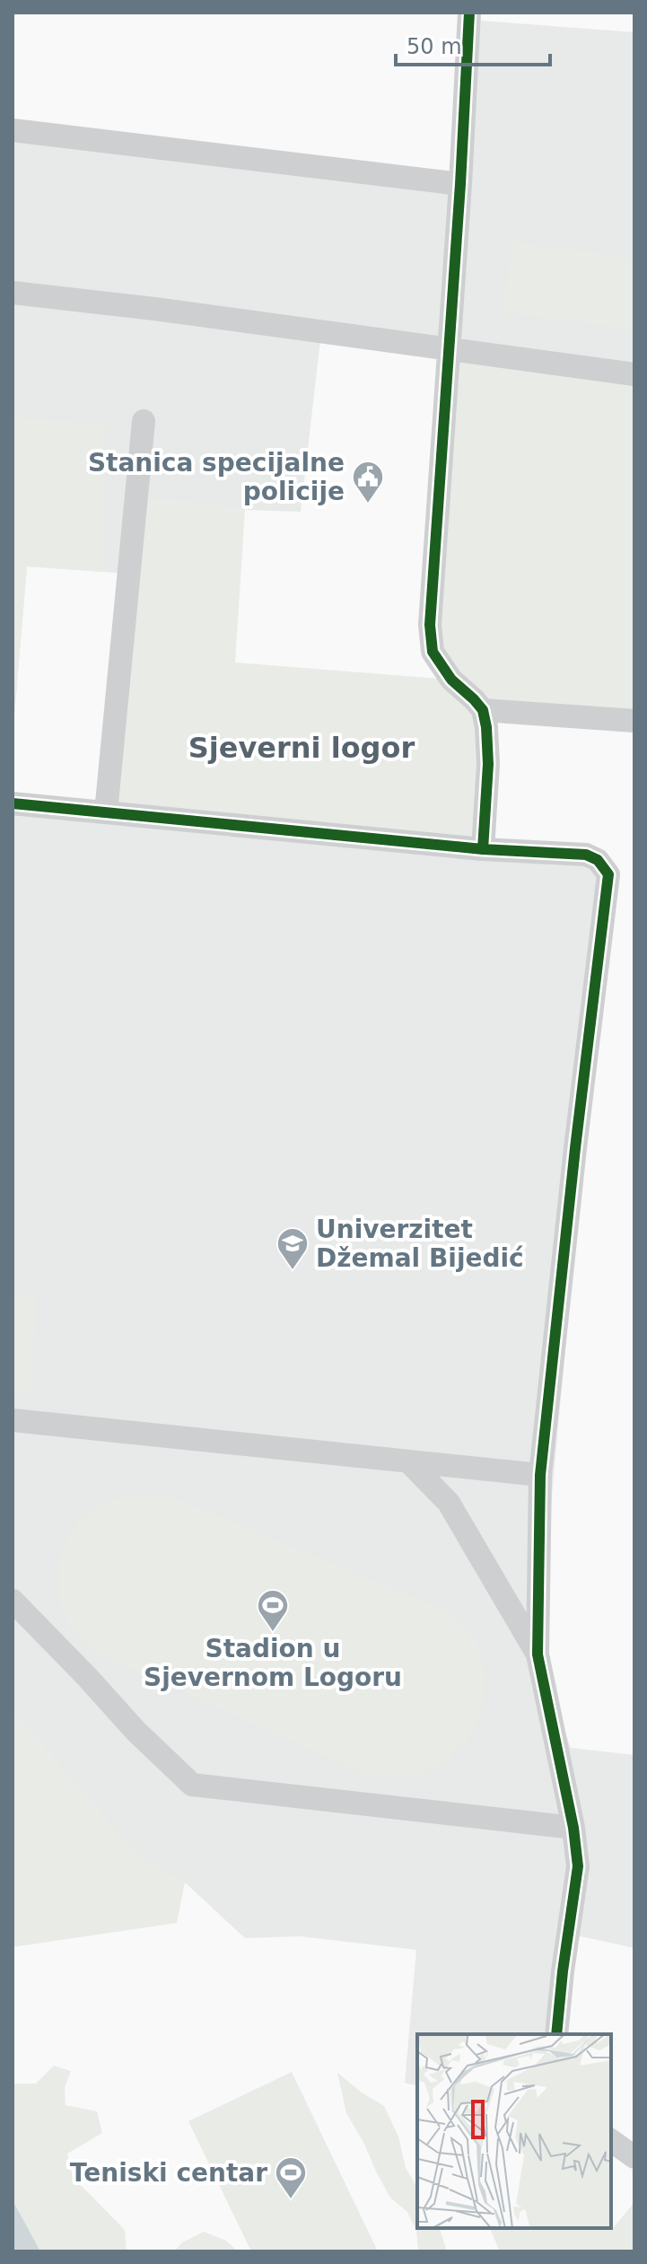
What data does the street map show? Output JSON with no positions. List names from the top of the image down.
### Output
{
  "districts": ["Sjeverni logor"],
  "places": {
    "public building": ["Stanica specijalne policije"],
    "school or university": ["Univerzitet Džemal Bijedić"],
    "sports": ["Stadion u Sjevernom Logoru", "Teniski centar"]
  },
  "scale_bar": "50 m"
}
